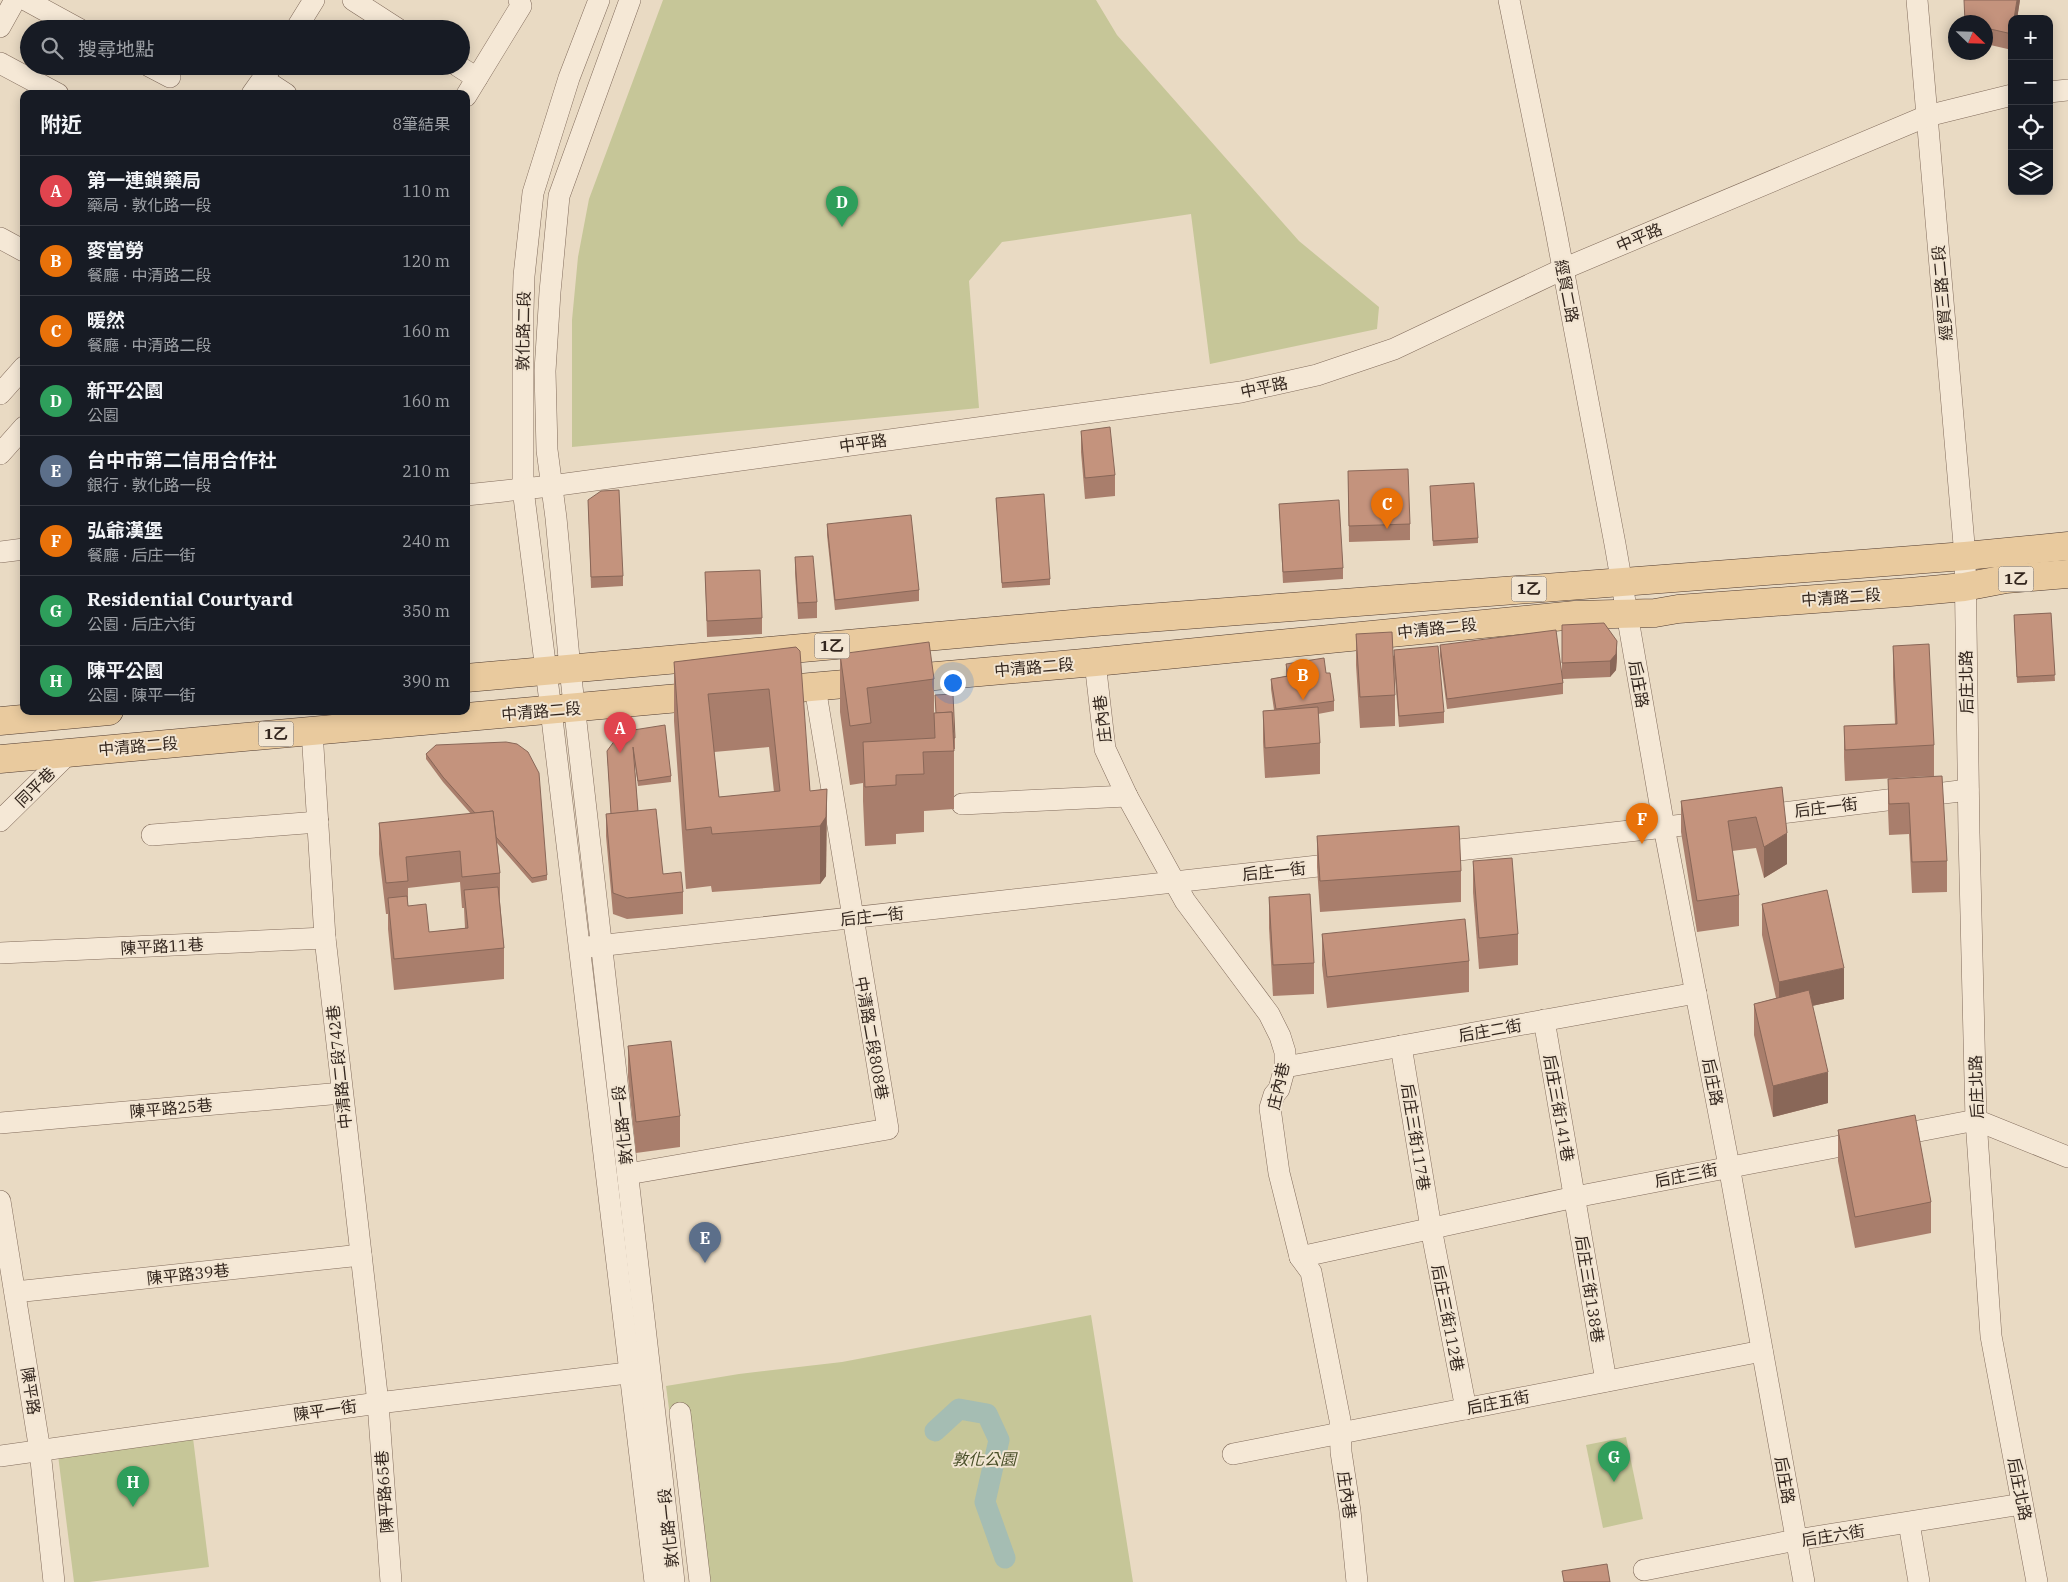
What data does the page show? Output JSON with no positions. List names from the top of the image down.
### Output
{
  "streets": {
    "main road": ["1乙", "中清路二段"],
    "street": [
      "中平路",
      "經貿二路",
      "經貿三路二段",
      "敦化路二段",
      "后庄北路",
      "后庄路",
      "庄內巷",
      "同平巷",
      "后庄一街",
      "陳平路11巷",
      "后庄二街",
      "中清路二段808巷",
      "中清路二段742巷",
      "陳平路25巷",
      "后庄三街141巷",
      "敦化路一段",
      "后庄三街117巷",
      "后庄三街",
      "陳平路39巷",
      "后庄三街138巷",
      "后庄三街112巷",
      "陳平路",
      "后庄五街",
      "陳平一街",
      "陳平路65巷",
      "后庄六街"
    ]
  },
  "crossings": [
    ["中平路", "經貿二路"],
    ["中平路", "經貿三路二段"],
    ["中平路", "敦化路二段"],
    ["經貿二路", "中清路二段"],
    ["經貿二路", "后庄路"],
    ["經貿三路二段", "中清路二段"],
    ["經貿三路二段", "后庄北路"],
    ["敦化路二段", "中清路二段"],
    ["敦化路二段", "敦化路一段"],
    ["中清路二段", "后庄北路"],
    ["中清路二段", "后庄路"],
    ["中清路二段", "庄內巷"],
    ["中清路二段", "同平巷"],
    ["中清路二段", "中清路二段808巷"],
    ["中清路二段", "中清路二段742巷"],
    ["中清路二段", "敦化路一段"],
    ["后庄北路", "后庄一街"],
    ["后庄北路", "后庄三街"],
    ["后庄北路", "后庄六街"],
    ["后庄路", "后庄一街"],
    ["后庄路", "后庄二街"],
    ["后庄路", "后庄三街"],
    ["后庄路", "后庄五街"],
    ["后庄路", "后庄六街"],
    ["庄內巷", "后庄一街"],
    ["庄內巷", "后庄二街"],
    ["庄內巷", "后庄三街"],
    ["庄內巷", "后庄五街"],
    ["后庄一街", "中清路二段808巷"],
    ["后庄一街", "敦化路一段"],
    ["陳平路11巷", "中清路二段742巷"],
    ["后庄二街", "后庄三街141巷"],
    ["后庄二街", "后庄三街117巷"],
    ["中清路二段808巷", "敦化路一段"],
    ["中清路二段742巷", "陳平路25巷"],
    ["中清路二段742巷", "陳平路39巷"],
    ["中清路二段742巷", "陳平一街"],
    ["中清路二段742巷", "陳平路65巷"],
    ["后庄三街141巷", "后庄三街"],
    ["后庄三街141巷", "后庄三街138巷"],
    ["敦化路一段", "陳平一街"],
    ["后庄三街117巷", "后庄三街"],
    ["后庄三街117巷", "后庄三街112巷"],
    ["后庄三街", "后庄三街138巷"],
    ["后庄三街", "后庄三街112巷"],
    ["陳平路39巷", "陳平路"],
    ["后庄三街138巷", "后庄五街"],
    ["后庄三街112巷", "后庄五街"],
    ["陳平路", "陳平一街"],
    ["陳平一街", "陳平路65巷"]
  ],
  "parks": ["敦化公園"],
  "north": "bottom right",
  "page": {
    "map_buttons": ["+", "−"],
    "search": "搜尋地點",
    "heading": ["附近", "8筆結果"],
    "list": [
      {
        "mark": "A",
        "name": "第一連鎖藥局",
        "note": "藥局 · 敦化路一段",
        "value": "110 m"
      },
      {
        "mark": "B",
        "name": "麥當勞",
        "note": "餐廳 · 中清路二段",
        "value": "120 m"
      },
      {
        "mark": "C",
        "name": "暖然",
        "note": "餐廳 · 中清路二段",
        "value": "160 m"
      },
      {
        "mark": "D",
        "name": "新平公園",
        "note": "公園",
        "value": "160 m"
      },
      {
        "mark": "E",
        "name": "台中市第二信用合作社",
        "note": "銀行 · 敦化路一段",
        "value": "210 m"
      },
      {
        "mark": "F",
        "name": "弘爺漢堡",
        "note": "餐廳 · 后庄一街",
        "value": "240 m"
      },
      {
        "mark": "G",
        "name": "Residential Courtyard",
        "note": "公園 · 后庄六街",
        "value": "350 m"
      },
      {
        "mark": "H",
        "name": "陳平公園",
        "note": "公園 · 陳平一街",
        "value": "390 m"
      }
    ],
    "pins": [
      "D",
      "C",
      "B",
      "A",
      "F",
      "E",
      "G",
      "H"
    ]
  }
}
